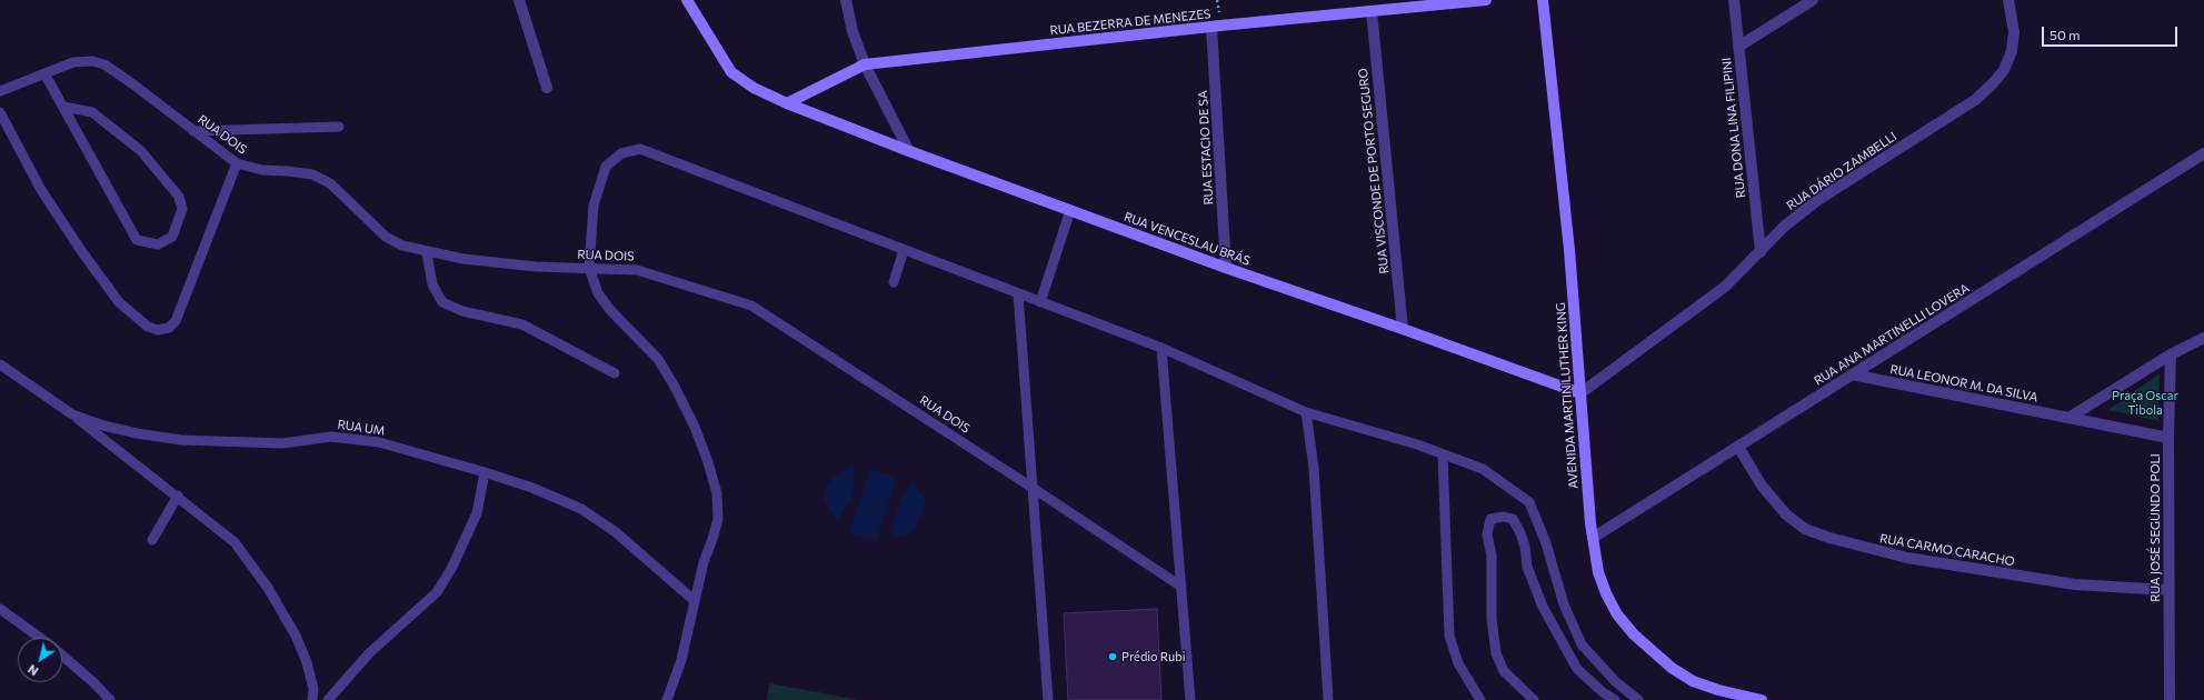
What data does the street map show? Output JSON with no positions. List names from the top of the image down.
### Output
{
  "streets": {
    "street": [
      "RUA BEZERRA DE MENEZES",
      "RUA DONA LINA FILIPINI",
      "RUA ESTACIO DE SA",
      "RUA VISCONDE DE PORTO SEGURO",
      "RUA DÁRIO ZAMBELLI",
      "RUA VENCESLAU BRÁS",
      "RUA ANA MARTINELLI LOVERA",
      "RUA LEONOR M. DA SILVA",
      "AVENIDA MARTIN LUTHER KING",
      "RUA JOSÉ SEGUNDO POLI",
      "RUA CARMO CARACHO"
    ],
    "lane": ["RUA DOIS", "RUA UM"]
  },
  "crossings": [
    ["RUA BEZERRA DE MENEZES", "RUA ESTACIO DE SA"],
    ["RUA BEZERRA DE MENEZES", "RUA VISCONDE DE PORTO SEGURO"],
    ["RUA BEZERRA DE MENEZES", "RUA VENCESLAU BRÁS"],
    ["RUA DONA LINA FILIPINI", "RUA DÁRIO ZAMBELLI"],
    ["RUA ESTACIO DE SA", "RUA VENCESLAU BRÁS"],
    ["RUA VISCONDE DE PORTO SEGURO", "RUA VENCESLAU BRÁS"],
    ["RUA DÁRIO ZAMBELLI", "RUA VENCESLAU BRÁS"],
    ["RUA DÁRIO ZAMBELLI", "AVENIDA MARTIN LUTHER KING"],
    ["RUA VENCESLAU BRÁS", "AVENIDA MARTIN LUTHER KING"],
    ["RUA ANA MARTINELLI LOVERA", "RUA LEONOR M. DA SILVA"],
    ["RUA ANA MARTINELLI LOVERA", "AVENIDA MARTIN LUTHER KING"],
    ["RUA ANA MARTINELLI LOVERA", "RUA CARMO CARACHO"],
    ["RUA JOSÉ SEGUNDO POLI", "RUA CARMO CARACHO"]
  ],
  "parks": ["Praça Oscar Tibola"],
  "places": ["Prédio Rubi"],
  "scale_bar": "50 m",
  "north": "bottom left"
}
